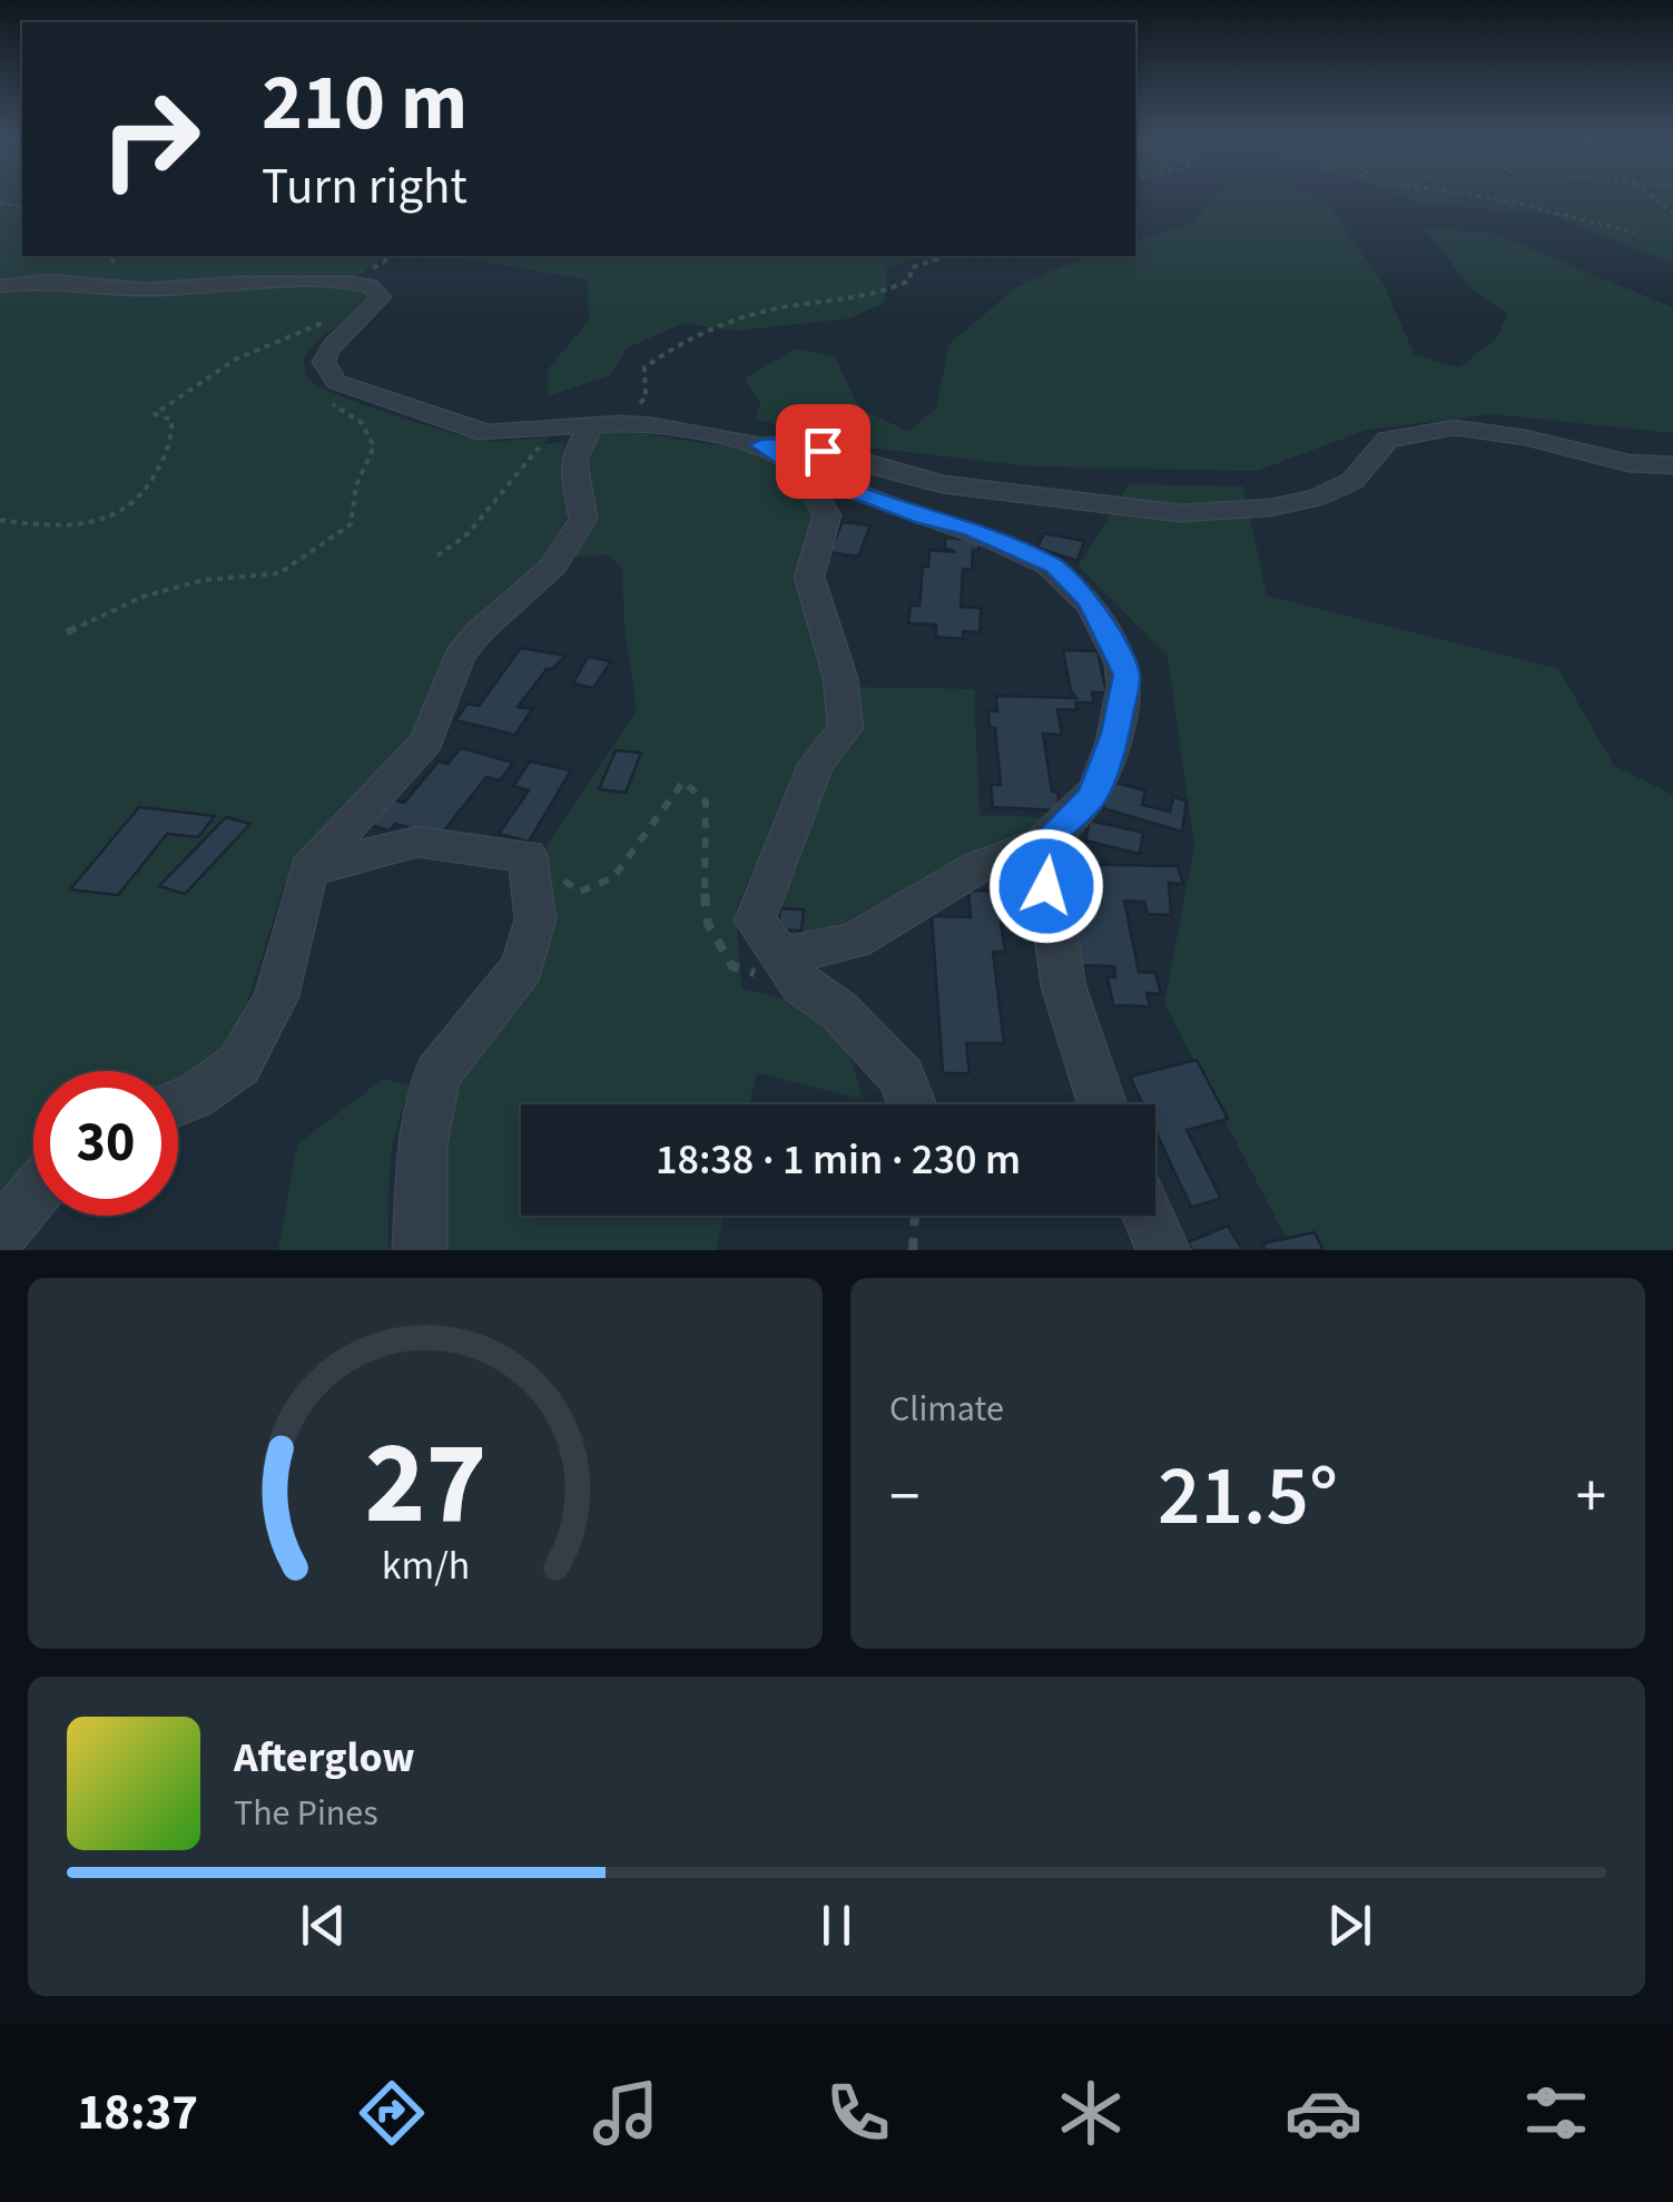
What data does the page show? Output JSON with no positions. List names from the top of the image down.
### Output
{
  "page": {
    "turn": ["210 m", "Turn right"],
    "limit": "30",
    "trip": "18:38 · 1 min · 230 m",
    "tile": "Climate",
    "heat": ["−", "21.5°", "+"],
    "song": ["Afterglow", "The Pines"],
    "tabs": "18:37",
    "gauge": ["27", "km/h"]
  }
}
